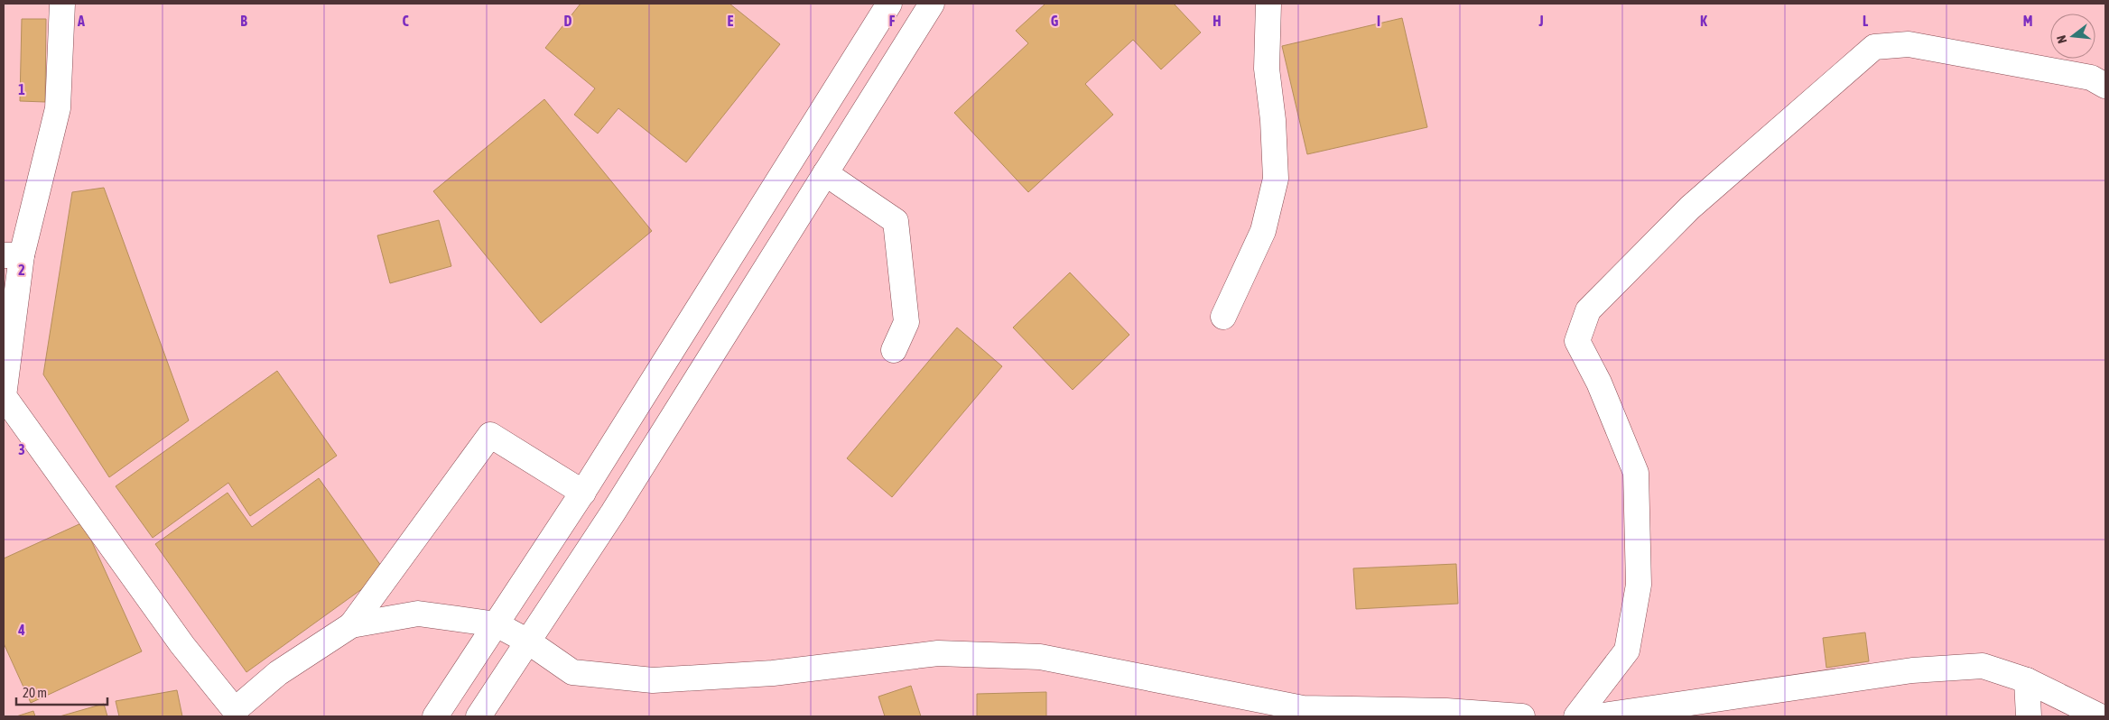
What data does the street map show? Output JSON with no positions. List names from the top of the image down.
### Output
{
  "scale_bar": "20 m",
  "north": "left",
  "grid": {
    "columns": [
      "A",
      "B",
      "C",
      "D",
      "E",
      "F",
      "G",
      "H",
      "I",
      "J",
      "K",
      "L",
      "M"
    ],
    "rows": [
      "1",
      "2",
      "3",
      "4"
    ]
  }
}
